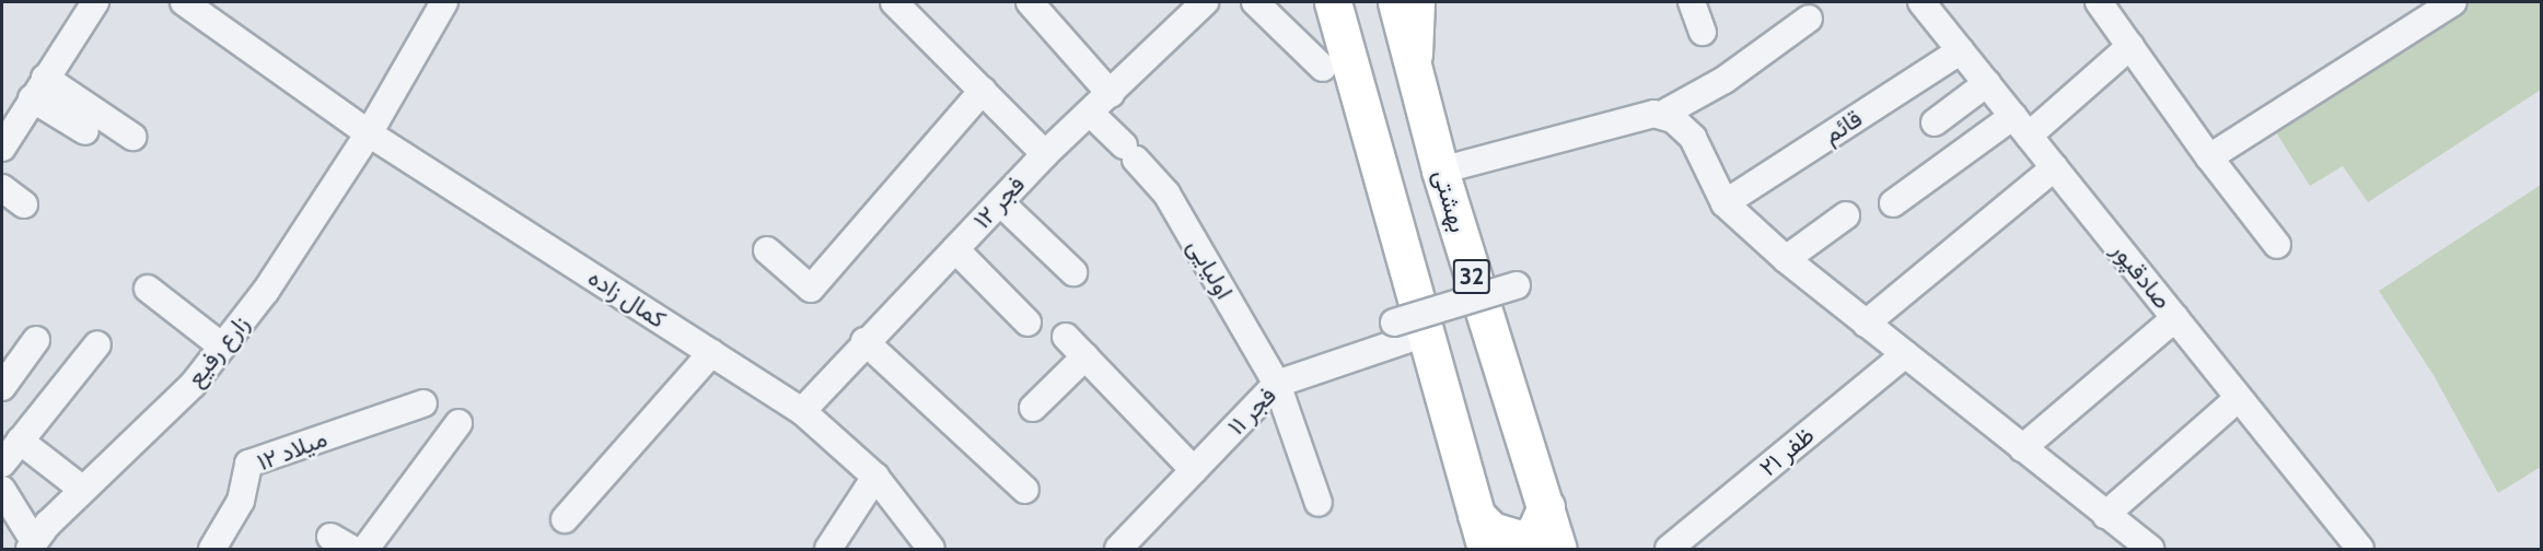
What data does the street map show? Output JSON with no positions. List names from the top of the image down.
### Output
{
  "streets": {
    "highway": ["بهشتی", "32"],
    "street": [
      "قائم",
      "فجر ۱۲",
      "اولیایی",
      "صادقپور",
      "کمال زاده",
      "زارع رفیع",
      "فجر ۱۱",
      "میلاد ۱۲",
      "ظفر ۲۱"
    ]
  },
  "crossings": [
    ["قائم", "صادقپور"],
    ["فجر ۱۲", "اولیایی"],
    ["فجر ۱۲", "کمال زاده"],
    ["اولیایی", "فجر ۱۱"],
    ["32", "فجر ۱۱"],
    ["کمال زاده", "زارع رفیع"]
  ]
}
